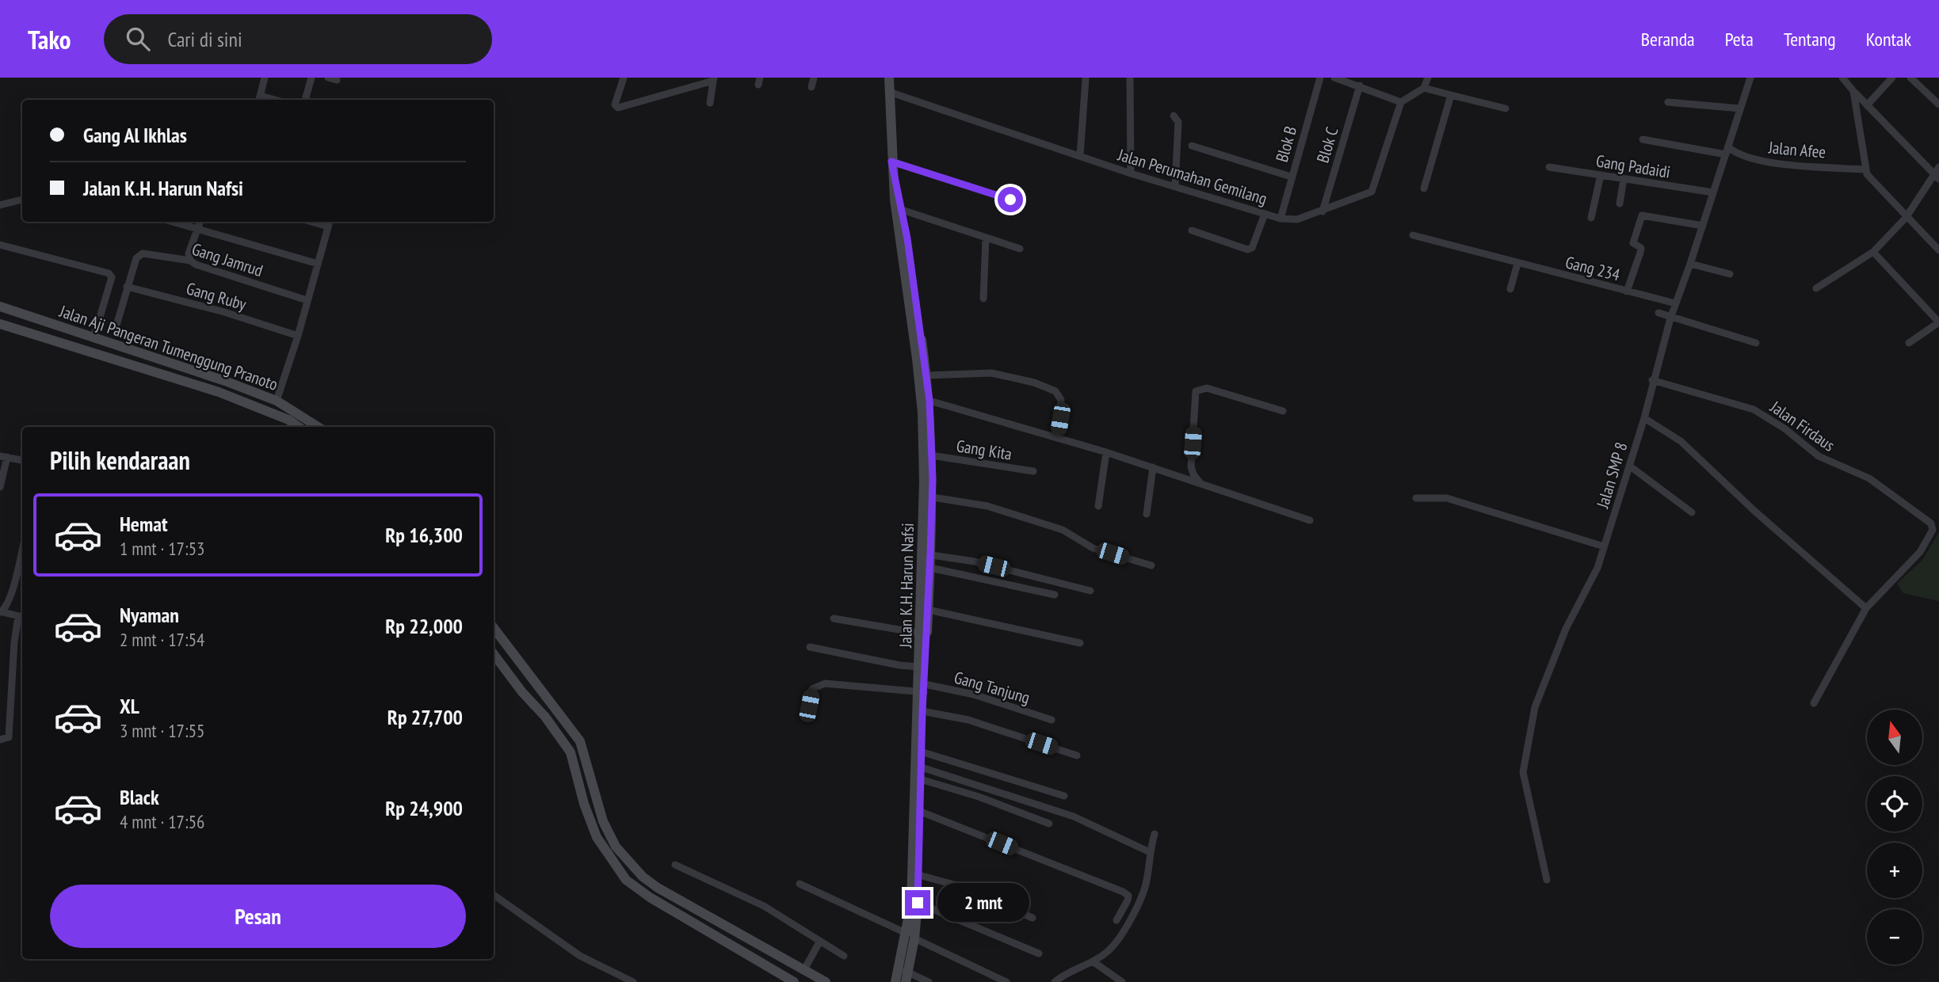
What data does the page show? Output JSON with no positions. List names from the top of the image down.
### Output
{
  "streets": {
    "main road": ["Jalan Aji Pangeran Tumenggung Pranoto", "Jalan K.H. Harun Nafsi"],
    "street": [
      "Blok B",
      "Blok C",
      "Jalan Afee",
      "Gang Padaidi",
      "Jalan Perumahan Gemilang",
      "Gang Jamrud",
      "Gang 234",
      "Gang Ruby",
      "Jalan Firdaus",
      "Gang Kita",
      "Jalan SMP 8",
      "Gang Tanjung"
    ]
  },
  "crossings": [
    ["Blok B", "Jalan Perumahan Gemilang"],
    ["Blok C", "Jalan Perumahan Gemilang"],
    ["Jalan Afee", "Jalan SMP 8"],
    ["Gang Padaidi", "Jalan SMP 8"],
    ["Jalan Perumahan Gemilang", "Jalan K.H. Harun Nafsi"],
    ["Gang Jamrud", "Gang Ruby"],
    ["Gang 234", "Jalan SMP 8"],
    ["Jalan Firdaus", "Jalan SMP 8"],
    ["Gang Kita", "Jalan K.H. Harun Nafsi"],
    ["Jalan K.H. Harun Nafsi", "Gang Tanjung"]
  ],
  "north": "top",
  "page": {
    "header": "Tako",
    "search": "Cari di sini",
    "nav": [
      "Beranda",
      "Peta",
      "Tentang",
      "Kontak"
    ],
    "banner": ["Gang Al Ikhlas", "Jalan K.H. Harun Nafsi"],
    "heading": "Pilih kendaraan",
    "list": [
      {
        "name": "Hemat",
        "note": "1 mnt · 17:53",
        "value": "Rp 16,300"
      },
      {
        "name": "Nyaman",
        "note": "2 mnt · 17:54",
        "value": "Rp 22,000"
      },
      {
        "name": "XL",
        "note": "3 mnt · 17:55",
        "value": "Rp 27,700"
      },
      {
        "name": "Black",
        "note": "4 mnt · 17:56",
        "value": "Rp 24,900"
      }
    ],
    "map_buttons": ["+", "−"],
    "buttons": "Pesan",
    "bubble": "2 mnt"
  }
}
